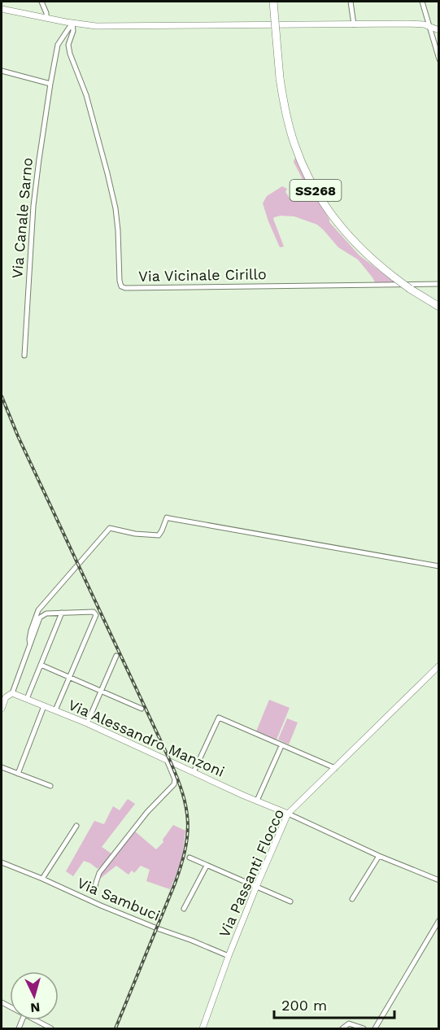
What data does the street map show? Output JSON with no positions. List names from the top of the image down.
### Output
{
  "streets": {
    "highway": ["SS268"],
    "street": [
      "Via Canale Sarno",
      "Via Vicinale Cirillo",
      "Via Alessandro Manzoni",
      "Via Passanti Flocco",
      "Via Sambuci"
    ]
  },
  "crossings": [
    ["Via Canale Sarno", "Via Vicinale Cirillo"],
    ["Via Alessandro Manzoni", "Via Passanti Flocco"],
    ["Via Passanti Flocco", "Via Sambuci"]
  ],
  "scale_bar": "200 m",
  "north": "bottom"
}
